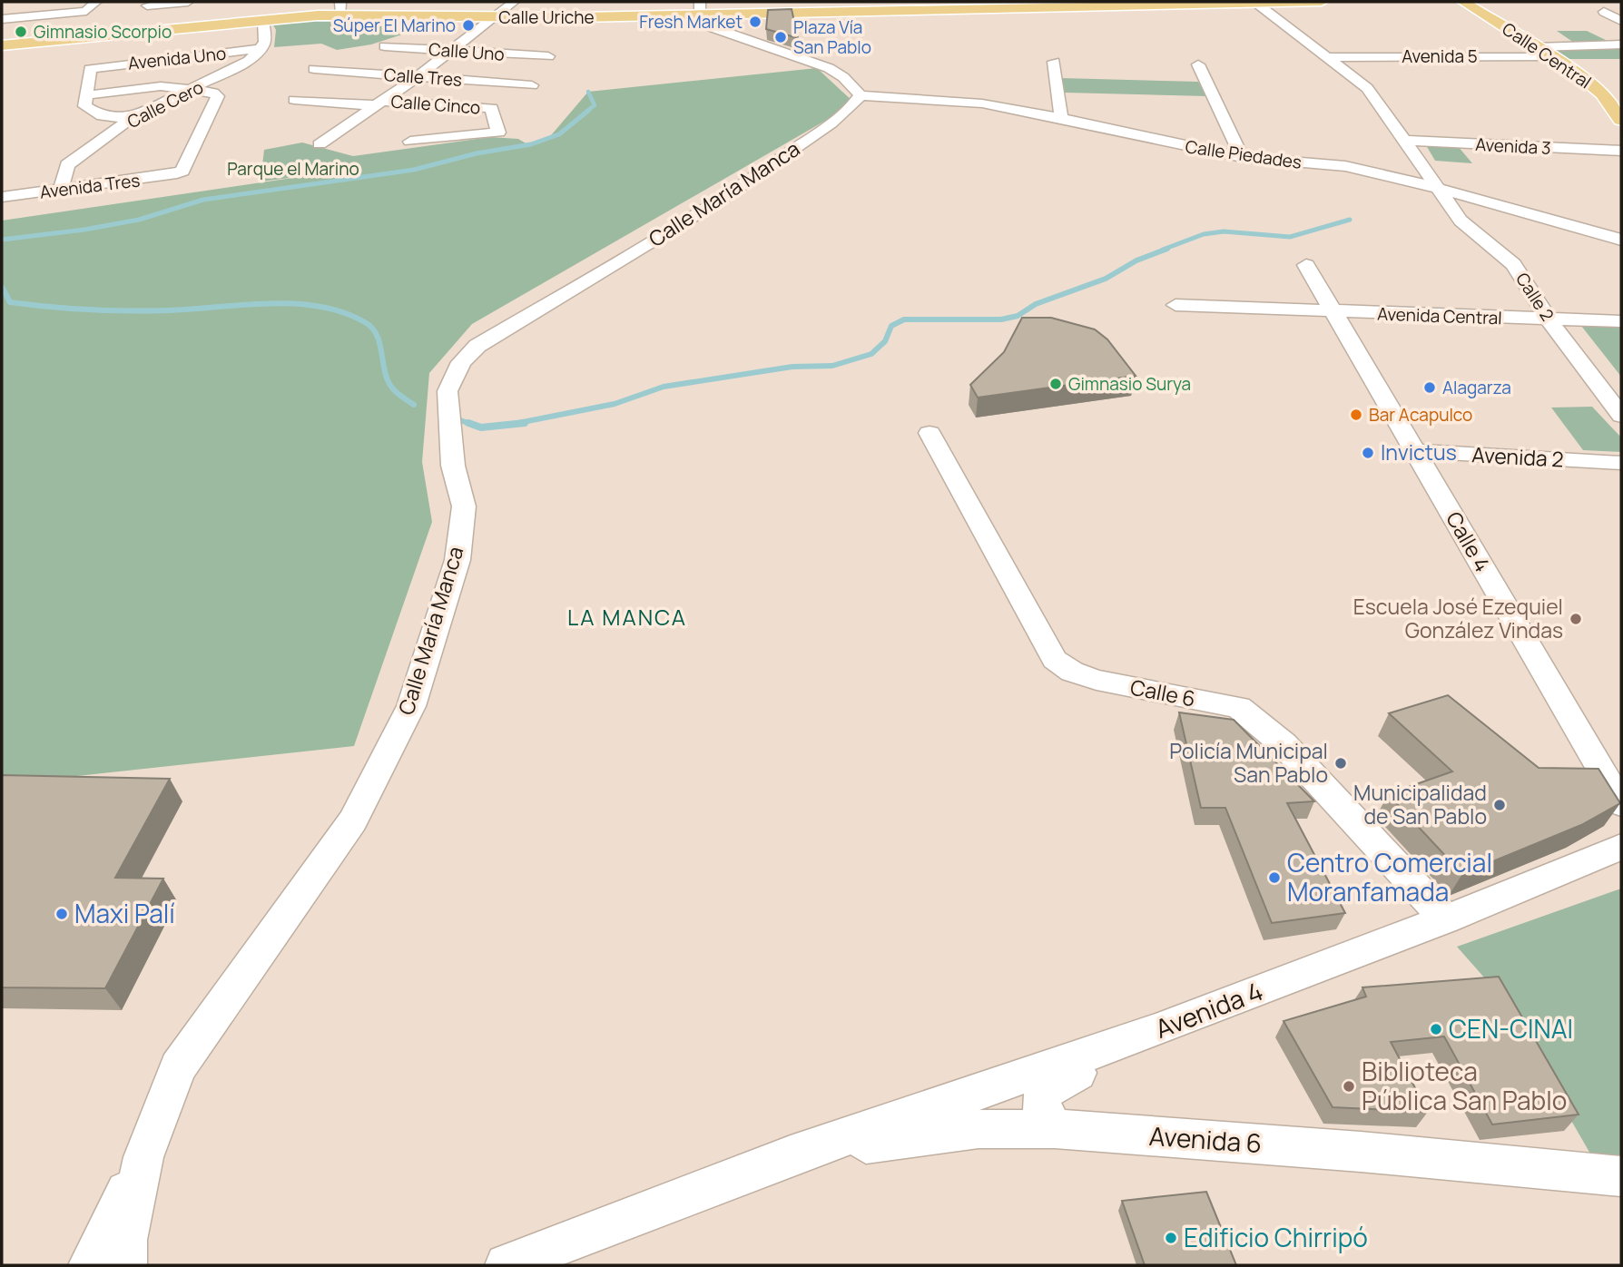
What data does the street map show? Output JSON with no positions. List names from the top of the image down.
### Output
{
  "streets": {
    "main road": ["Calle Uriche", "Calle Central"],
    "street": [
      "Calle Uno",
      "Avenida 5",
      "Avenida Uno",
      "Calle Tres",
      "Calle Cero",
      "Calle Cinco",
      "Avenida 3",
      "Calle Piedades",
      "Avenida Tres",
      "Calle María Manca",
      "Calle 2",
      "Avenida Central",
      "Avenida 2",
      "Calle 4",
      "Calle 6",
      "Avenida 4",
      "Avenida 6"
    ]
  },
  "crossings": [
    ["Calle Uriche", "Calle 2"],
    ["Calle Central", "Avenida 5"],
    ["Avenida 5", "Calle 2"],
    ["Avenida Uno", "Calle Cero"],
    ["Calle Cero", "Avenida Tres"],
    ["Avenida 3", "Calle 2"],
    ["Calle Piedades", "Calle María Manca"],
    ["Calle Piedades", "Calle 2"],
    ["Calle 2", "Avenida Central"],
    ["Avenida Central", "Calle 4"],
    ["Avenida 2", "Calle 4"],
    ["Calle 6", "Avenida 4"],
    ["Avenida 4", "Avenida 6"]
  ],
  "districts": ["LA MANCA"],
  "parks": ["Parque el Marino"],
  "places": [
    "Fresh Market",
    "Súper El Marino",
    "Gimnasio Scorpio",
    "Plaza Vía San Pablo",
    "Gimnasio Surya",
    "Alagarza",
    "Bar Acapulco",
    "Invictus",
    "Escuela José Ezequiel González Vindas",
    "Policía Municipal San Pablo",
    "Municipalidad de San Pablo",
    "Centro Comercial Moranfamada",
    "Maxi Palí",
    "CEN-CINAI",
    "Biblioteca Pública San Pablo",
    "Edificio Chirripó"
  ]
}
